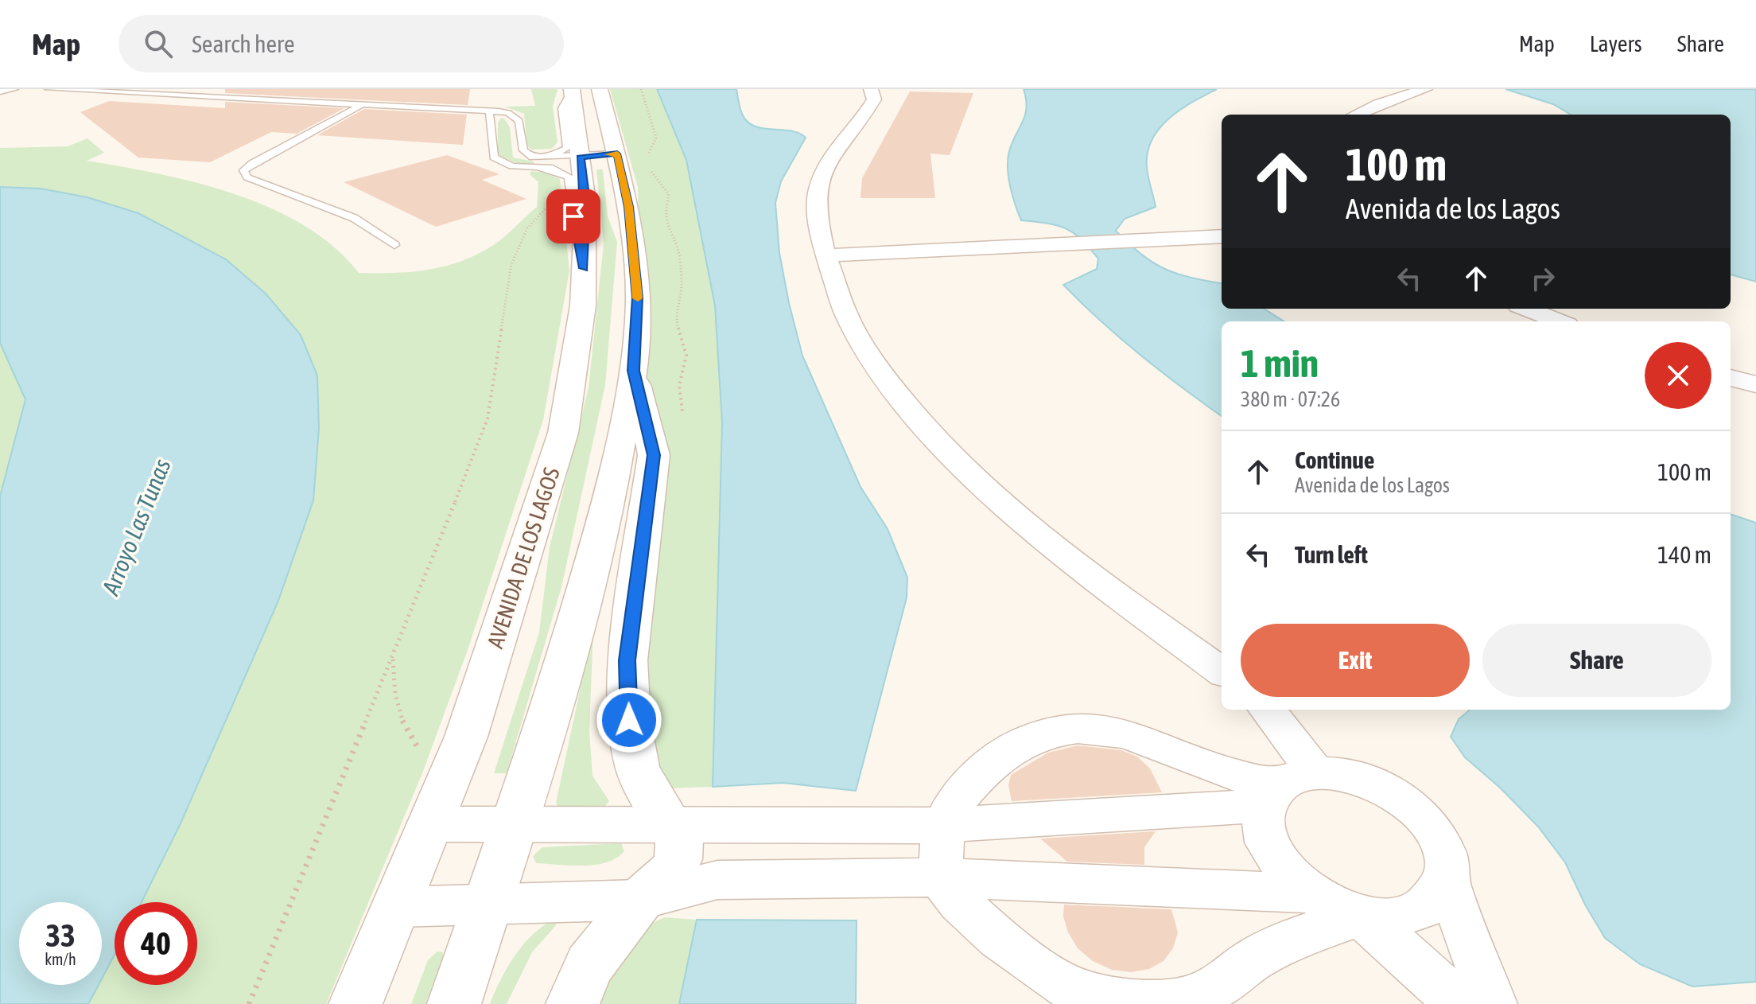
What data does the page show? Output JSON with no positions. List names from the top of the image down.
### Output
{
  "streets": {
    "street": ["AVENIDA DE LOS LAGOS"]
  },
  "water": ["Arroyo Las Tunas"],
  "page": {
    "header": "Map",
    "search": "Search here",
    "nav": ["Map", "Layers", "Share"],
    "turn": ["100 m", "Avenida de los Lagos"],
    "heading": ["1 min", "380 m · 07:26"],
    "list": [
      {
        "name": "Continue",
        "note": "Avenida de los Lagos",
        "value": "100 m"
      },
      {
        "name": "Turn left",
        "value": "140 m"
      }
    ],
    "buttons": ["Exit", "Share"],
    "speed": "33 km/h",
    "limit": "40"
  }
}
